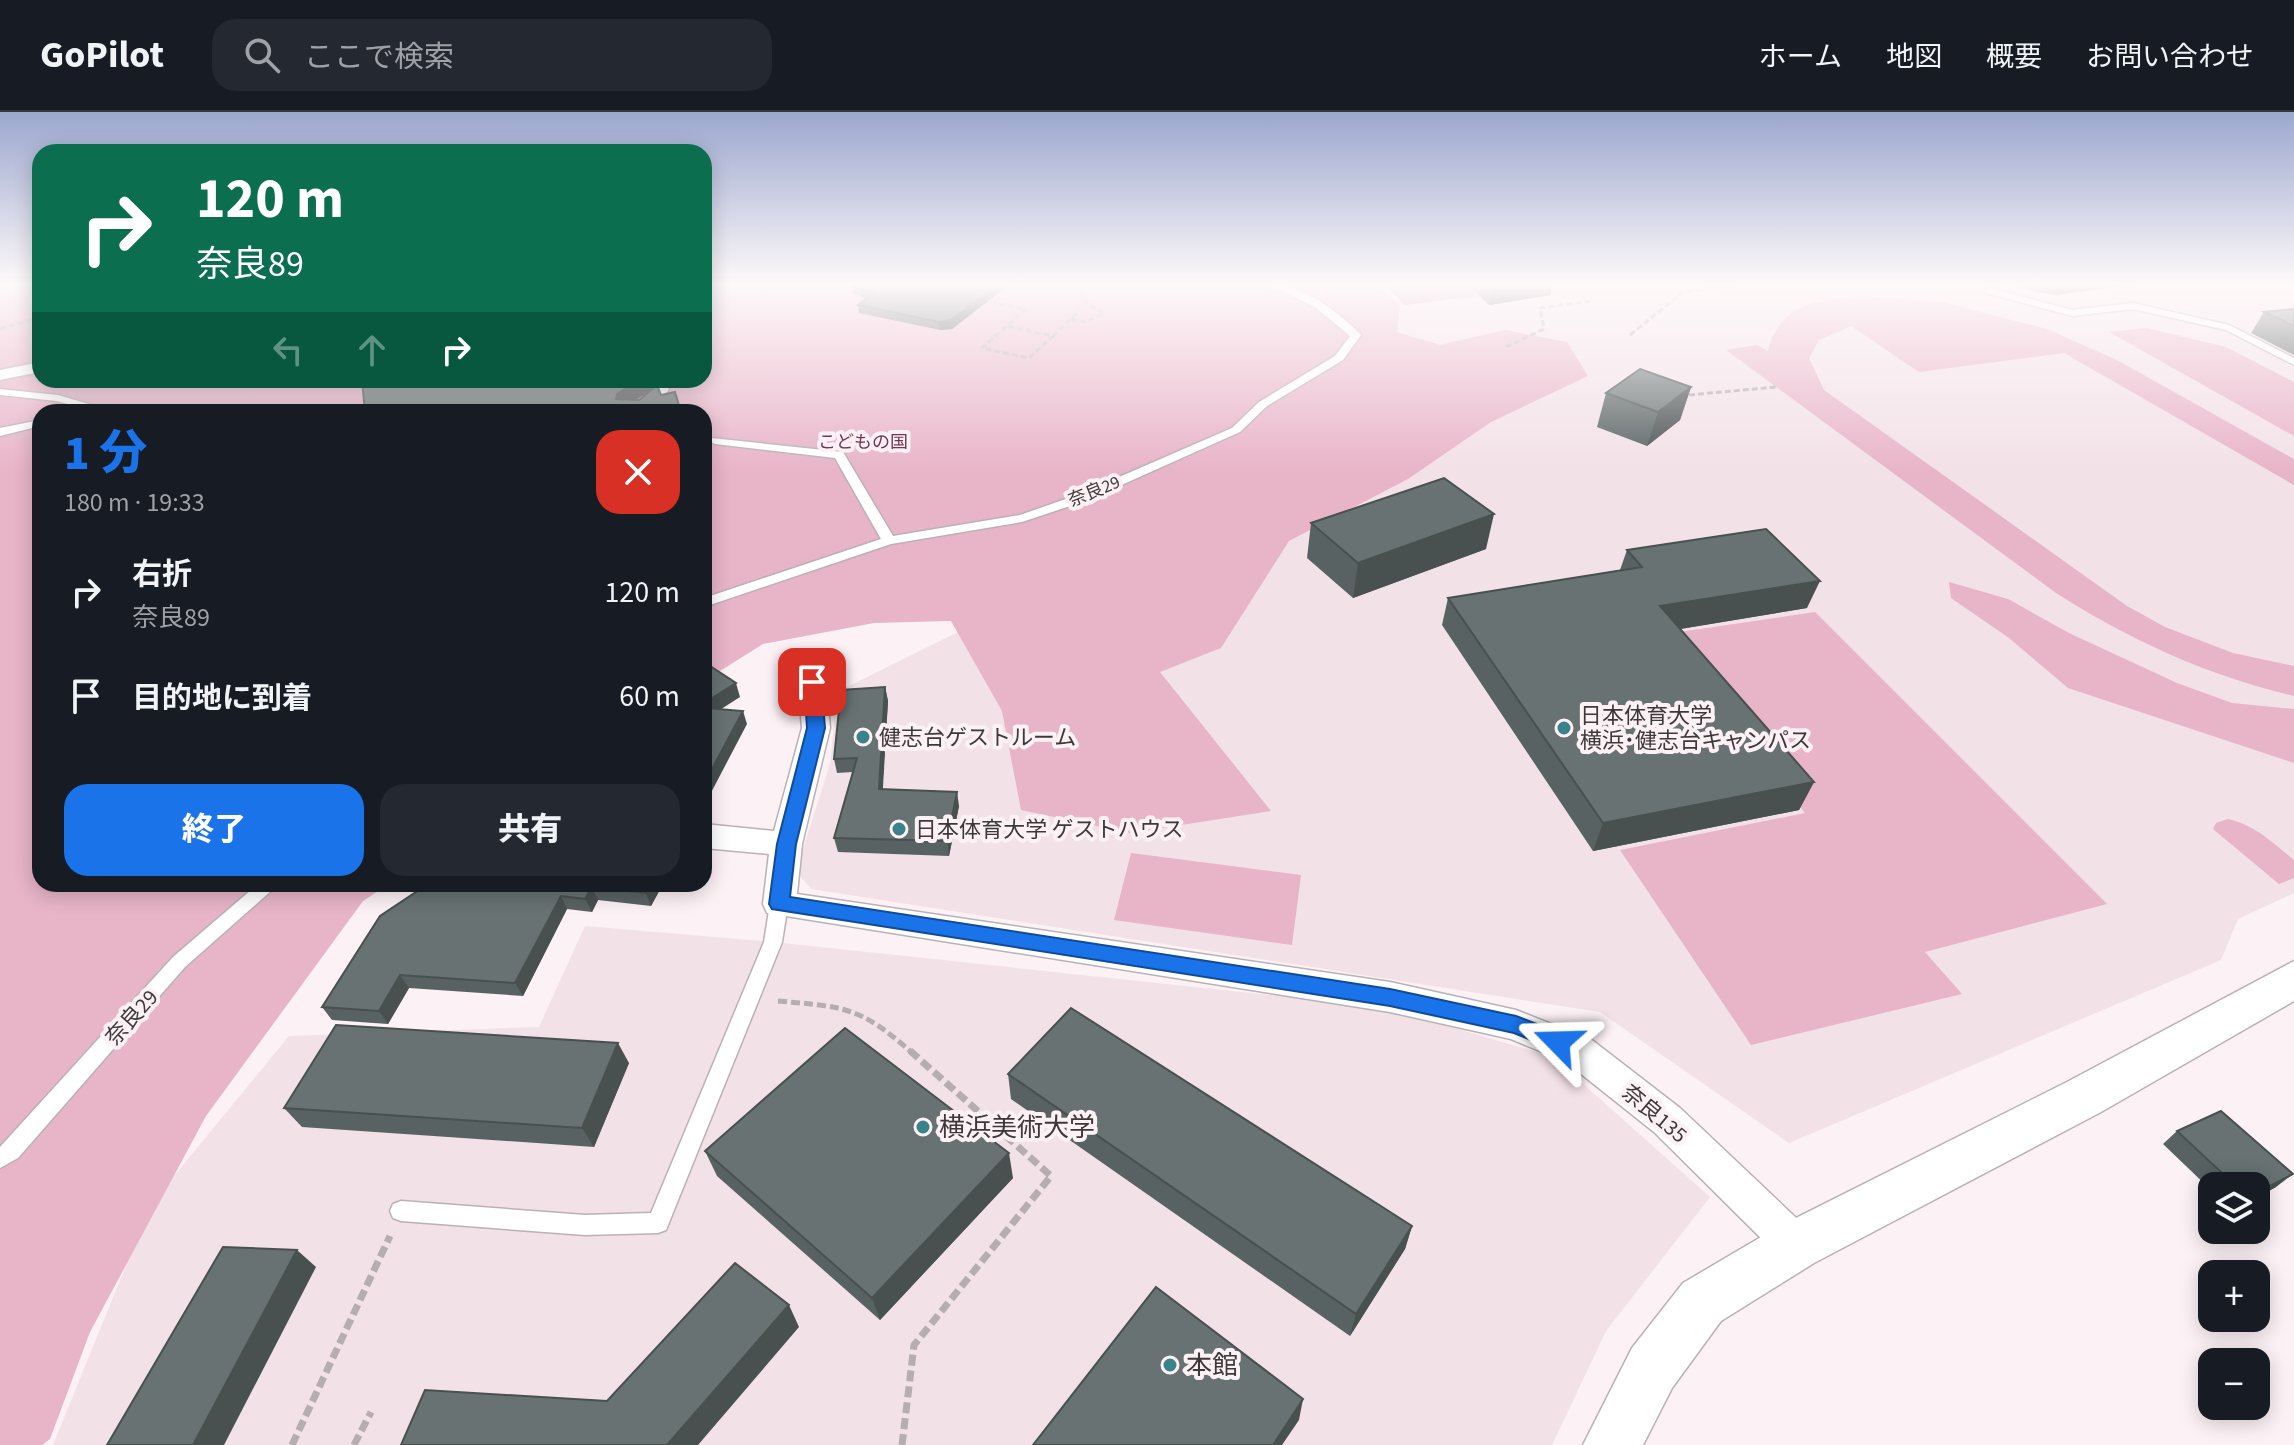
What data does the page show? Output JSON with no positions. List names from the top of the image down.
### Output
{
  "streets": {
    "street": ["奈良135"],
    "lane": ["奈良29"]
  },
  "parks": ["こどもの国"],
  "places": [
    "日本体育大学 横浜･健志台キャンパス",
    "健志台ゲストルーム",
    "日本体育大学 ゲストハウス",
    "横浜美術大学",
    "本館"
  ],
  "page": {
    "header": "GoPilot",
    "search": "ここで検索",
    "nav": [
      "ホーム",
      "地図",
      "概要",
      "お問い合わせ"
    ],
    "turn": ["120 m", "奈良89"],
    "heading": ["1 分", "180 m · 19:33"],
    "list": [
      {
        "name": "右折",
        "note": "奈良89",
        "value": "120 m"
      },
      {
        "name": "目的地に到着",
        "value": "60 m"
      }
    ],
    "buttons": ["終了", "共有"],
    "map_buttons": ["+", "−"]
  }
}
